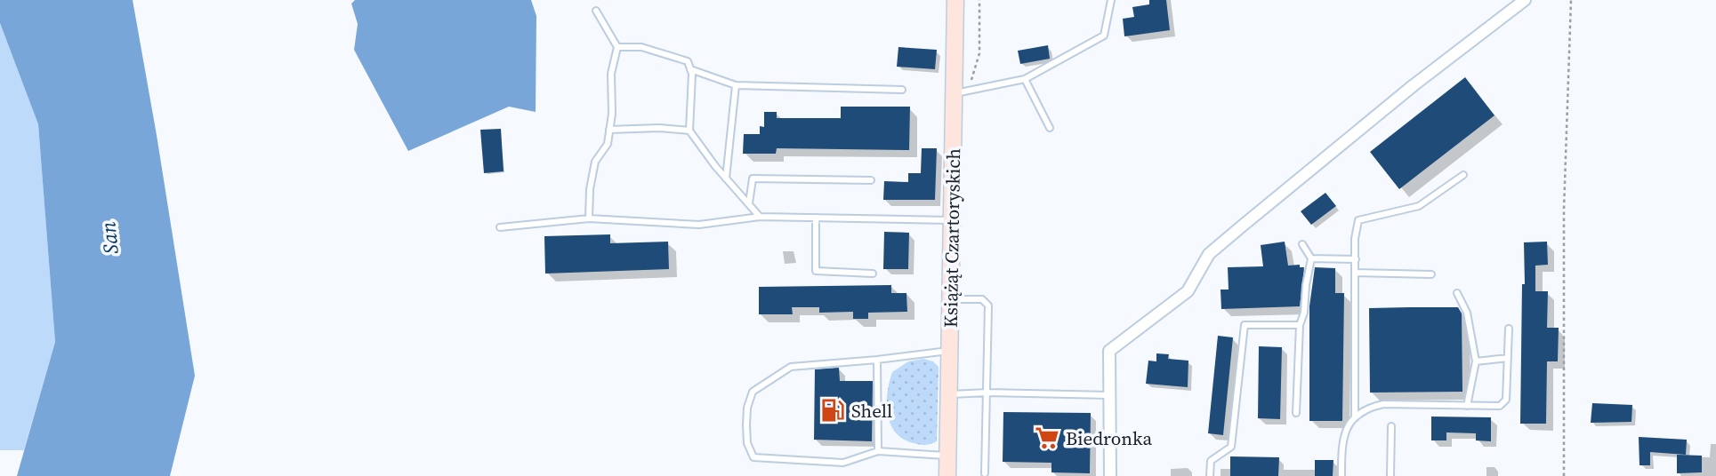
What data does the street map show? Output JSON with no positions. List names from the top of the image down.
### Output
{
  "streets": {
    "main road": ["Książąt Czartoryskich"]
  },
  "water": ["San"],
  "places": {
    "fuel station": ["Shell"],
    "supermarket": ["Biedronka"]
  }
}
